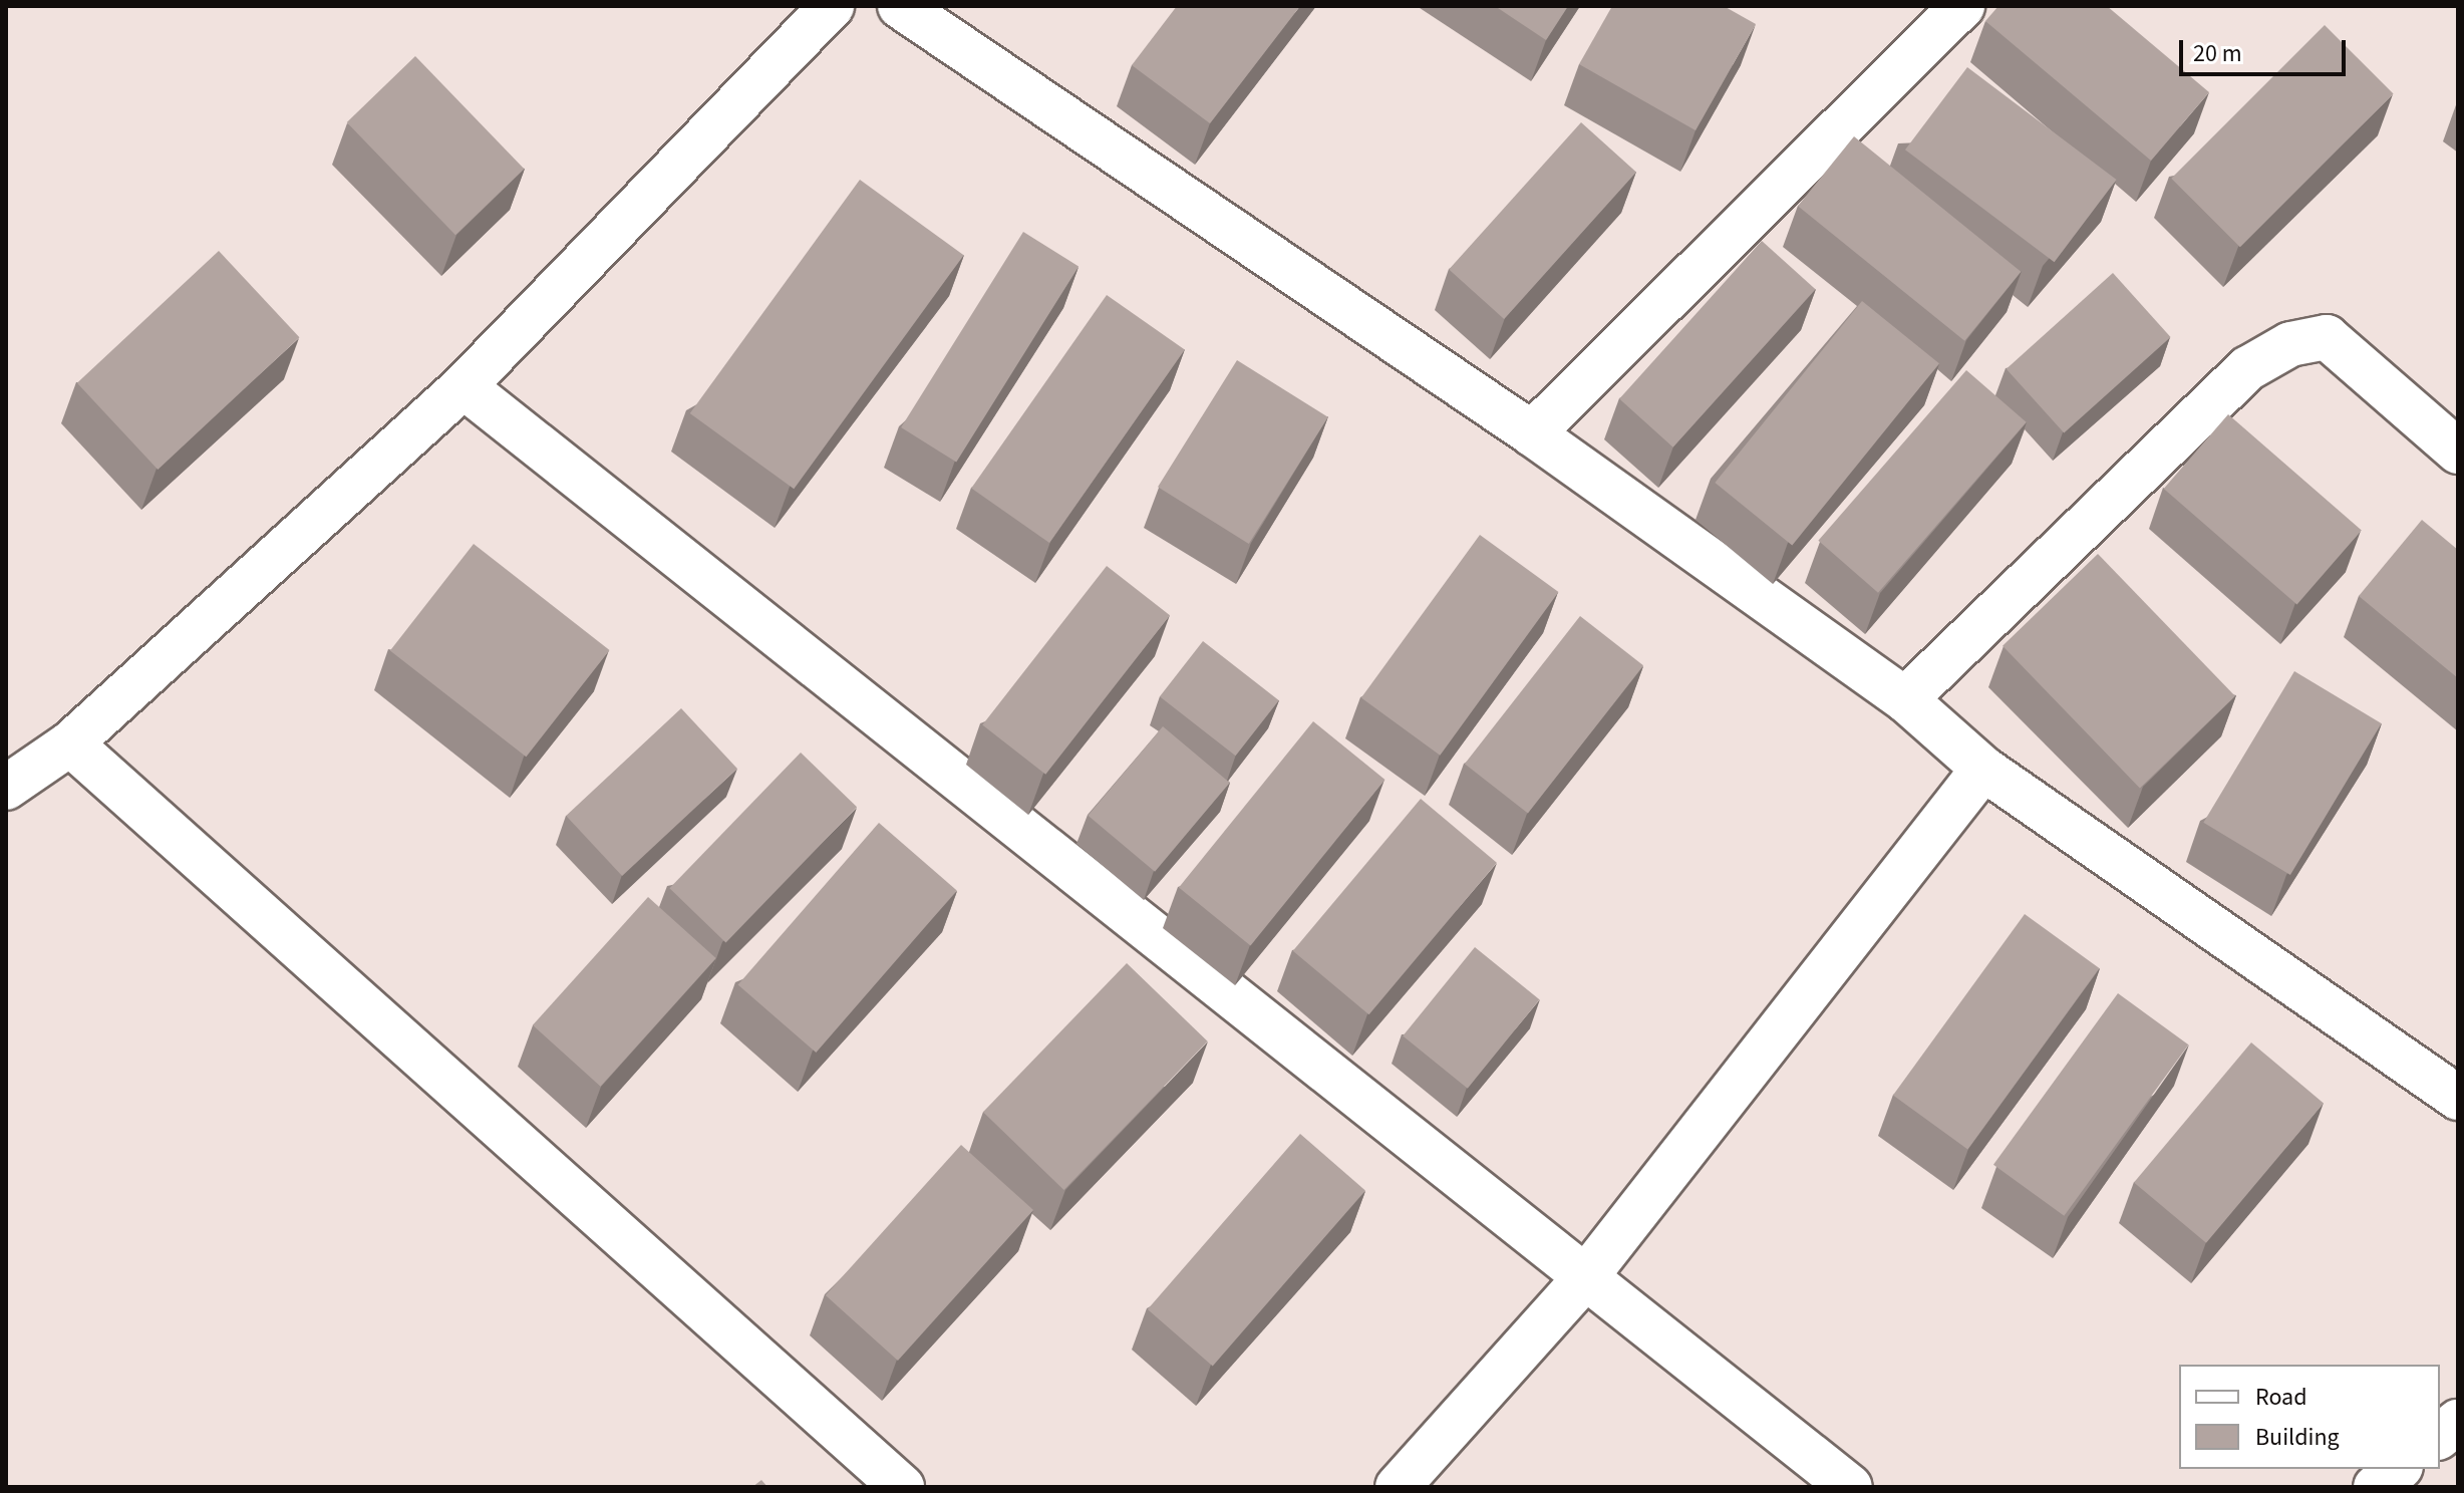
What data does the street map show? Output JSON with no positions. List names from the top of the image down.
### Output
{
  "legend": ["Road", "Building"],
  "scale_bar": "20 m"
}
